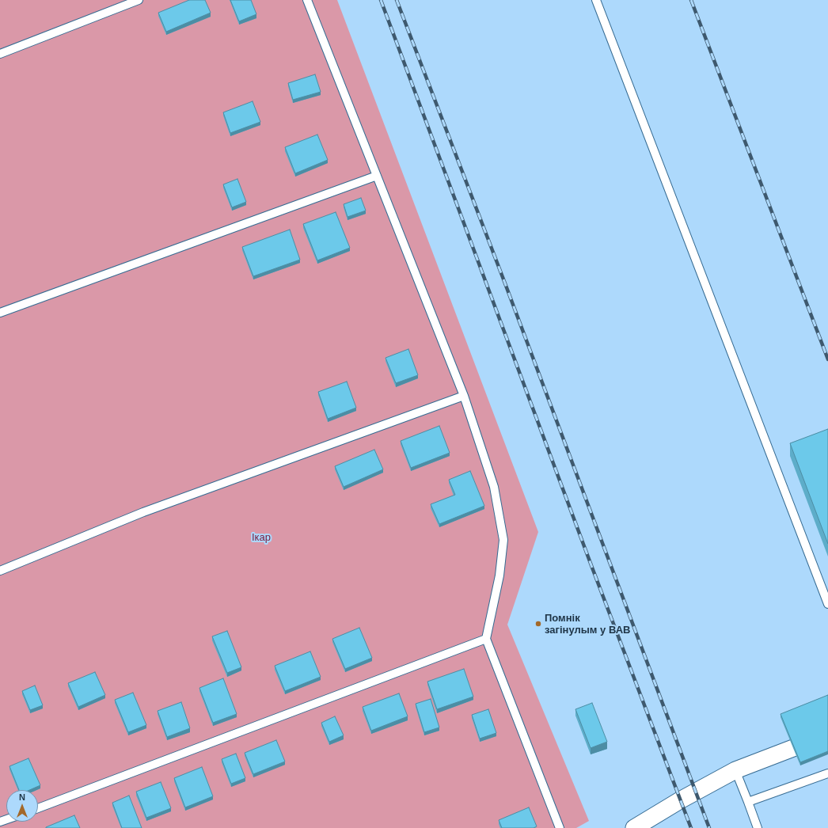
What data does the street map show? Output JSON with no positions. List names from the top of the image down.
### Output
{
  "parks": ["Ікар"],
  "places": ["Помнік загінулым у ВАВ"],
  "north": "top"
}
